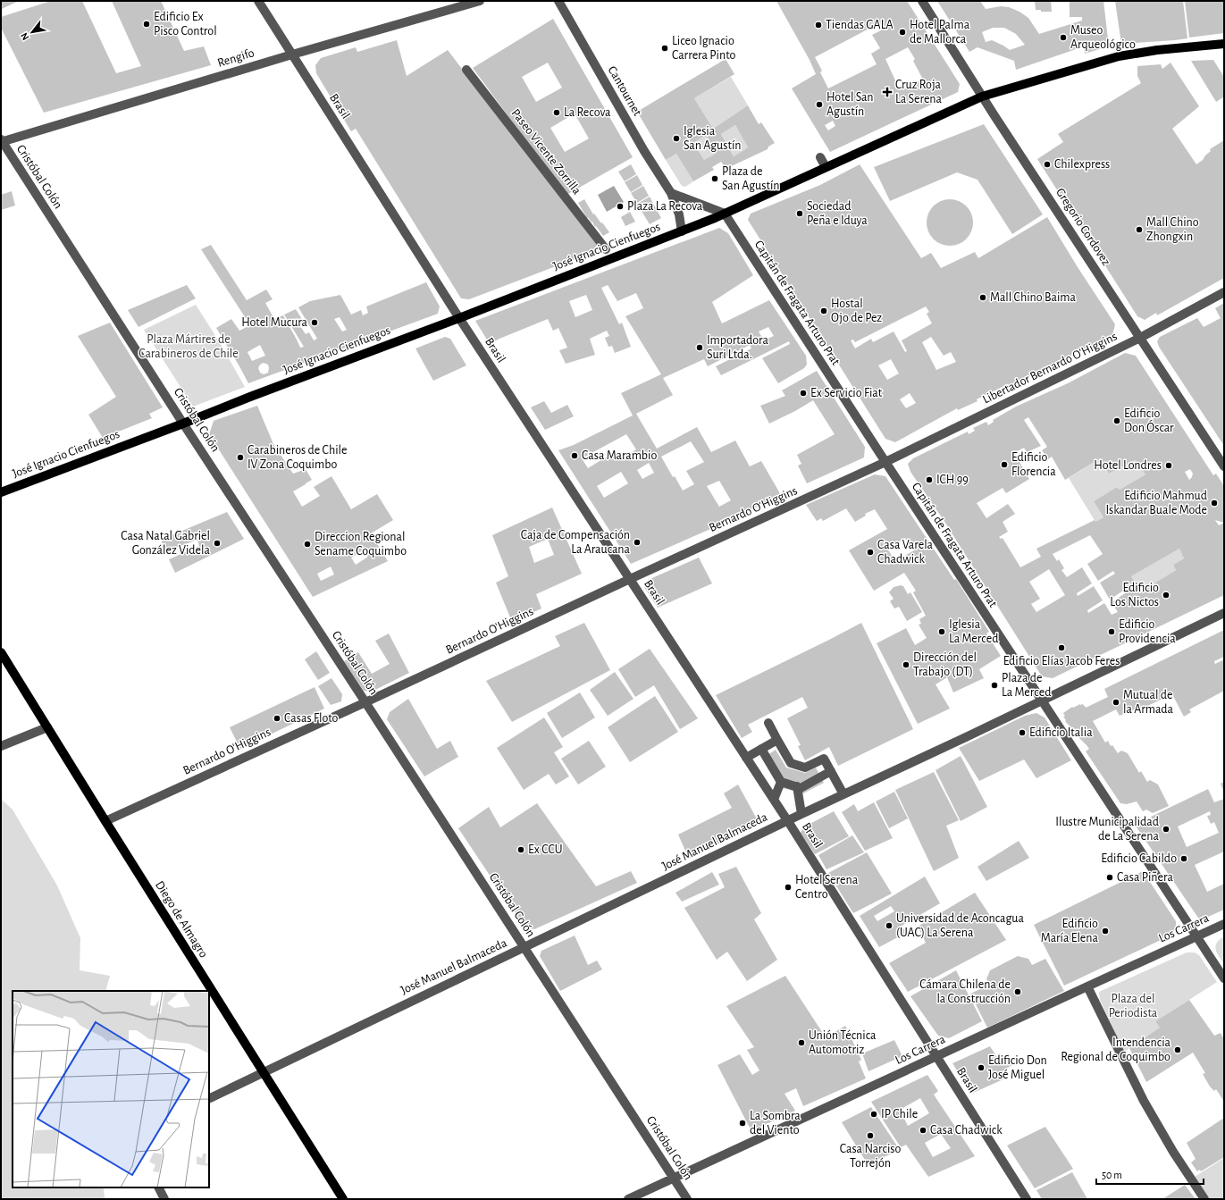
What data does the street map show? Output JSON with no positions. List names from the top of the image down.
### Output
{
  "streets": {
    "main road": ["José Ignacio Cienfuegos", "Diego de Almagro"],
    "street": [
      "Rengifo",
      "Cantournet",
      "Brasil",
      "Paseo Vicente Zorrilla",
      "Cristóbal Colón",
      "Gregorio Cordovez",
      "Capitán de Fragata Arturo Prat",
      "Libertador Bernardo O'Higgins",
      "Bernardo O'Higgins",
      "José Manuel Balmaceda",
      "Los Carrera"
    ]
  },
  "crossings": [
    ["Rengifo", "Brasil"],
    ["Rengifo", "Cristóbal Colón"],
    ["Cantournet", "José Ignacio Cienfuegos"],
    ["Brasil", "José Ignacio Cienfuegos"],
    ["Brasil", "Bernardo O'Higgins"],
    ["Brasil", "José Manuel Balmaceda"],
    ["Brasil", "Los Carrera"],
    ["Cristóbal Colón", "José Ignacio Cienfuegos"],
    ["Cristóbal Colón", "Bernardo O'Higgins"],
    ["Cristóbal Colón", "José Manuel Balmaceda"],
    ["Cristóbal Colón", "Los Carrera"],
    ["Gregorio Cordovez", "José Ignacio Cienfuegos"],
    ["Gregorio Cordovez", "Libertador Bernardo O'Higgins"],
    ["José Ignacio Cienfuegos", "Capitán de Fragata Arturo Prat"],
    ["Capitán de Fragata Arturo Prat", "Libertador Bernardo O'Higgins"],
    ["Capitán de Fragata Arturo Prat", "Bernardo O'Higgins"],
    ["Capitán de Fragata Arturo Prat", "José Manuel Balmaceda"],
    ["Capitán de Fragata Arturo Prat", "Los Carrera"],
    ["Libertador Bernardo O'Higgins", "Bernardo O'Higgins"],
    ["Bernardo O'Higgins", "Diego de Almagro"],
    ["José Manuel Balmaceda", "Diego de Almagro"]
  ],
  "parks": ["Plaza Mártires de Carabineros de Chile", "Plaza del Periodista"],
  "places": {
    "other": [
      "Edificio Ex Pisco Control",
      "Tiendas GALA",
      "Hotel Palma de Mallorca",
      "Museo Arqueológico",
      "Liceo Ignacio Carrera Pinto",
      "Hotel San Agustín",
      "La Recova",
      "Iglesia San Agustín",
      "Chilexpress",
      "Plaza de San Agustín",
      "Plaza La Recova",
      "Sociedad Peña e Iduya",
      "Mall Chino Zhongxin",
      "Mall Chino Baima",
      "Hostal Ojo de Pez",
      "Hotel Mucura",
      "Importadora Suri Ltda.",
      "Ex Servicio Fiat",
      "Edificio Don Óscar",
      "Casa Marambio",
      "Carabineros de Chile IV Zona Coquimbo",
      "Edificio Florencia",
      "Hotel Londres",
      "ICH 99",
      "Edificio Mahmud Iskandar Buale Mode",
      "Caja de Compensación La Araucana",
      "Casa Natal Gabriel González Videla",
      "Direccion Regional Sename Coquimbo",
      "Casa Varela Chadwick",
      "Edificio Los Nictos",
      "Iglesia La Merced",
      "Edificio Providencia",
      "Edificio Elías Jacob Feres",
      "Dirección del Trabajo (DT)",
      "Plaza de La Merced",
      "Mutual de la Armada",
      "Casas Floto",
      "Edificio Italia",
      "Ilustre Municipalidad de La Serena",
      "Ex CCU",
      "Edificio Cabildo",
      "Casa Piñera",
      "Hotel Serena Centro",
      "Universidad de Aconcagua (UAC) La Serena",
      "Edificio María Elena",
      "Cámara Chilena de la Construcción",
      "Unión Técnica Automotriz",
      "Intendencia Regional de Coquimbo",
      "Edificio Don José Miguel",
      "IP Chile",
      "La Sombra del Viento",
      "Casa Chadwick",
      "Casa Narciso Torrejón"
    ],
    "health": ["Cruz Roja La Serena"]
  },
  "scale_bar": "50 m",
  "north": "bottom left"
}
